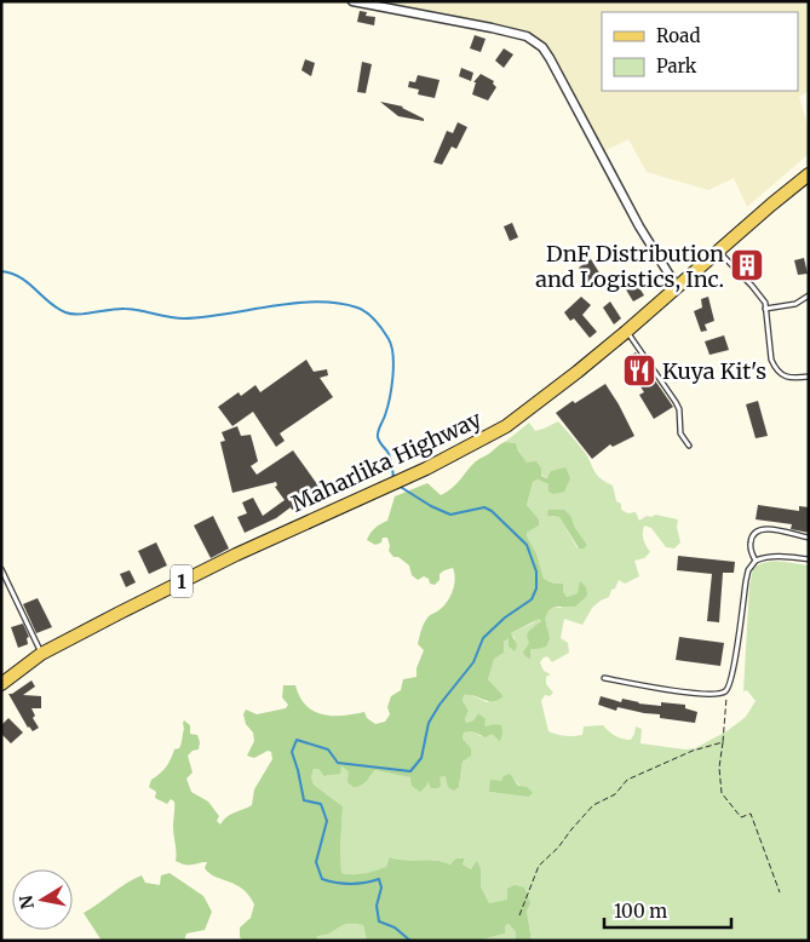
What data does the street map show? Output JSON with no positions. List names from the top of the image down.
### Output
{
  "streets": {
    "main road": ["Maharlika Highway", "1"]
  },
  "places": {
    "building": ["DnF Distribution and Logistics, Inc."],
    "restaurant": ["Kuya Kit's"]
  },
  "legend": ["Road", "Park"],
  "scale_bar": "100 m",
  "north": "left"
}
